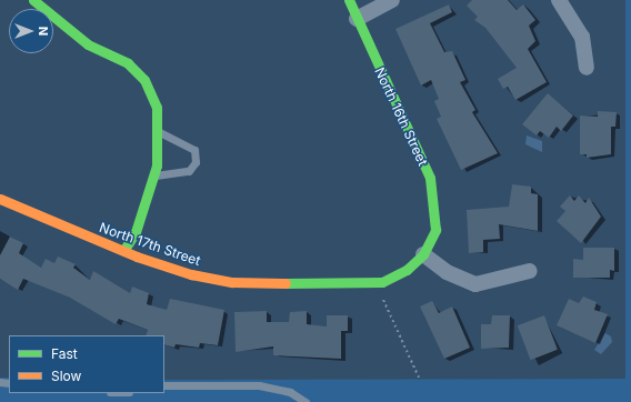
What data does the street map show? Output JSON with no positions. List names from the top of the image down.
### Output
{
  "streets": {
    "street": ["North 16th Street", "North 17th Street"]
  },
  "crossings": [
    ["North 16th Street", "North 17th Street"]
  ],
  "legend": ["Fast", "Slow"],
  "north": "right"
}
